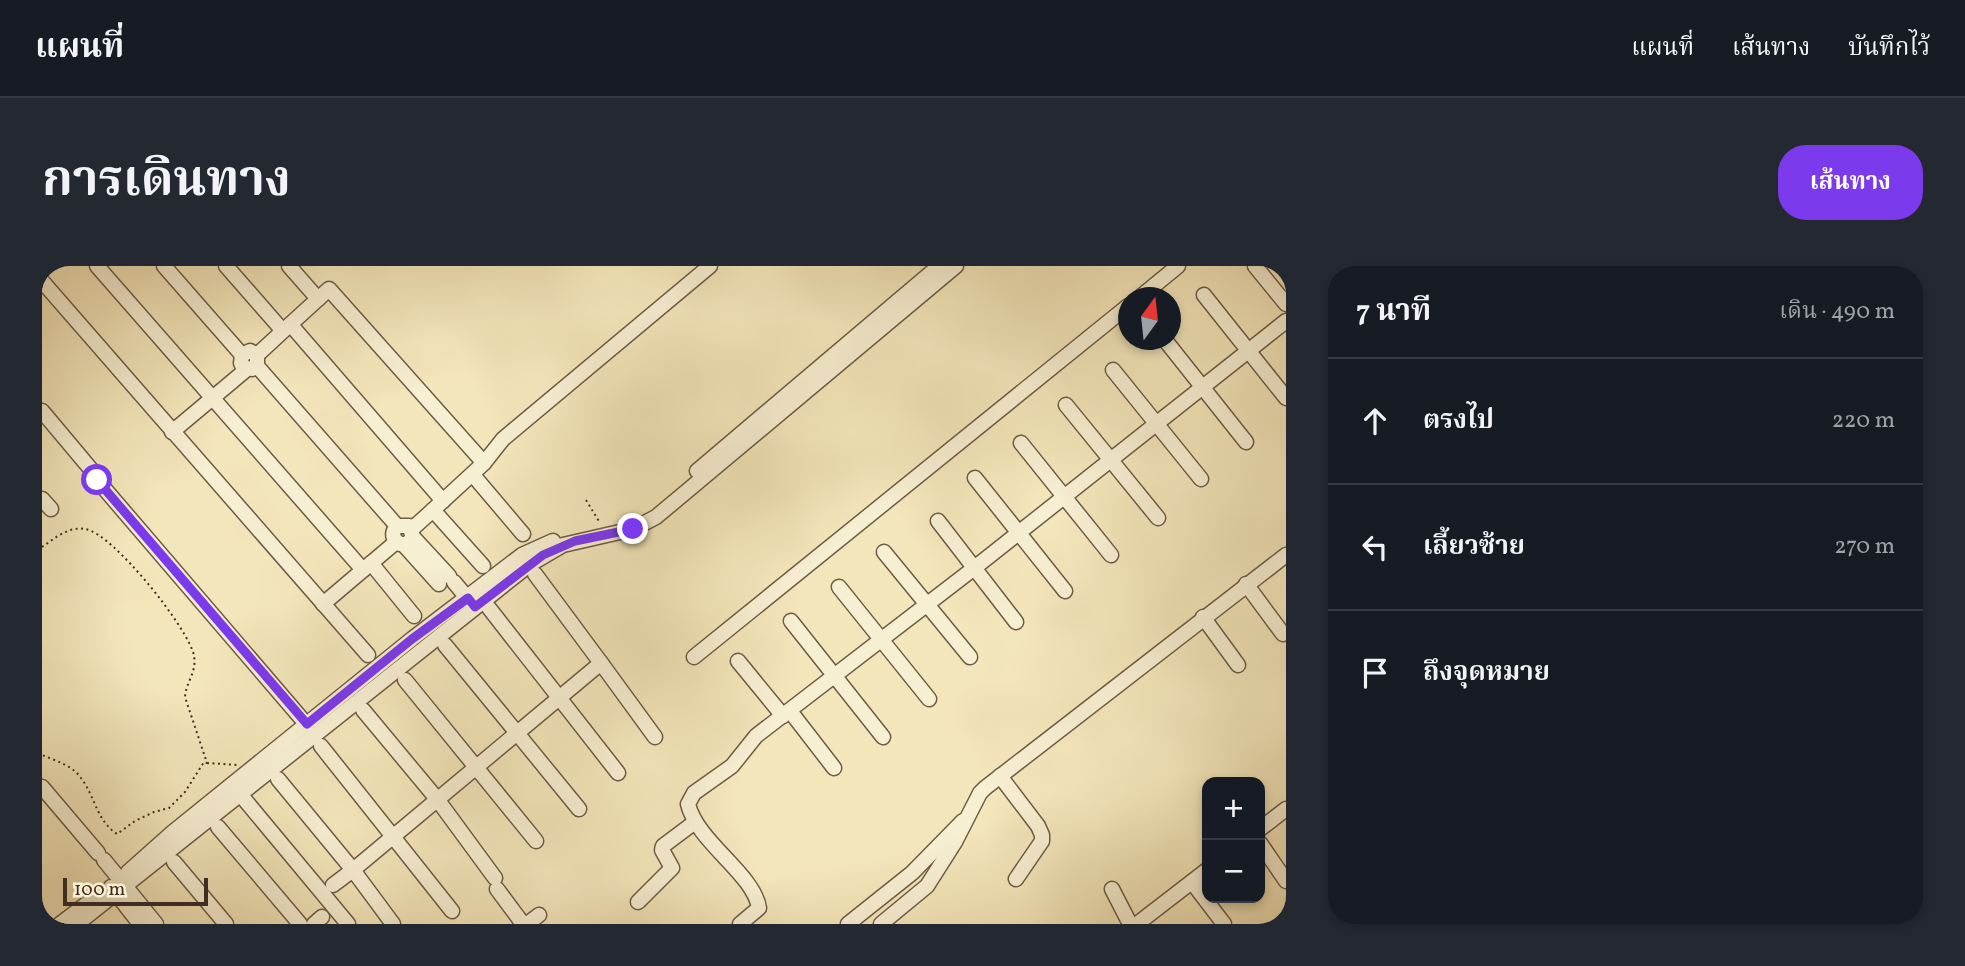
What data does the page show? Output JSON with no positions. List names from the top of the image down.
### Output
{
  "scale_bar": "100 m",
  "north": "top",
  "page": {
    "header": "แผนที่",
    "nav": ["แผนที่", "เส้นทาง", "บันทึกไว้"],
    "title": "การเดินทาง",
    "buttons": "เส้นทาง",
    "heading": ["7 นาที", "เดิน · 490 m"],
    "list": [
      ["ตรงไป", "220 m"],
      ["เลี้ยวซ้าย", "270 m"],
      "ถึงจุดหมาย"
    ],
    "map_buttons": ["+", "−"],
    "scale": "100 m"
  }
}
